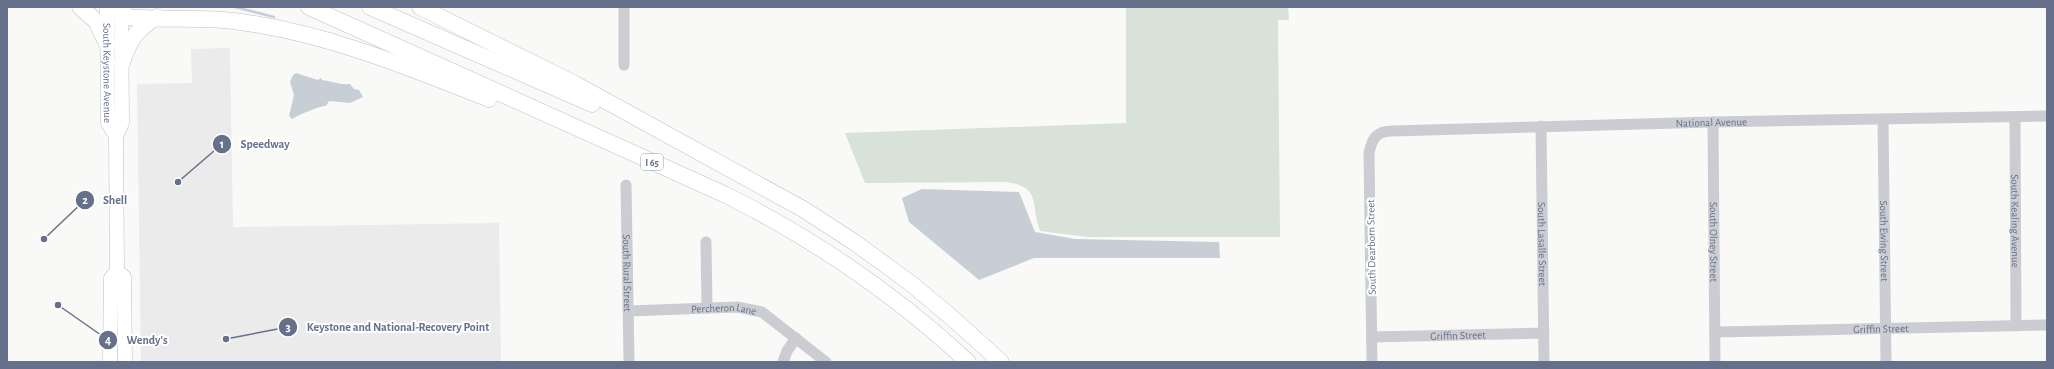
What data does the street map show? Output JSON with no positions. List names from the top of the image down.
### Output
{
  "streets": {
    "highway": ["I 65"],
    "main road": ["South Keystone Avenue"],
    "street": [
      "National Avenue",
      "South Kealing Avenue",
      "South Ewing Street",
      "South Olney Street",
      "South Lasalle Street",
      "South Dearborn Street",
      "South Rural Street",
      "Percheron Lane",
      "Griffin Street"
    ]
  },
  "crossings": [
    ["National Avenue", "South Kealing Avenue"],
    ["National Avenue", "South Ewing Street"],
    ["National Avenue", "South Olney Street"],
    ["National Avenue", "South Lasalle Street"],
    ["National Avenue", "South Dearborn Street"],
    ["South Kealing Avenue", "Griffin Street"],
    ["South Ewing Street", "Griffin Street"],
    ["South Olney Street", "Griffin Street"],
    ["South Lasalle Street", "Griffin Street"],
    ["South Dearborn Street", "Griffin Street"],
    ["South Rural Street", "Percheron Lane"]
  ],
  "places": [
    "Speedway",
    "Shell",
    "Wendy's",
    "Keystone and National-Recovery Point"
  ]
}
